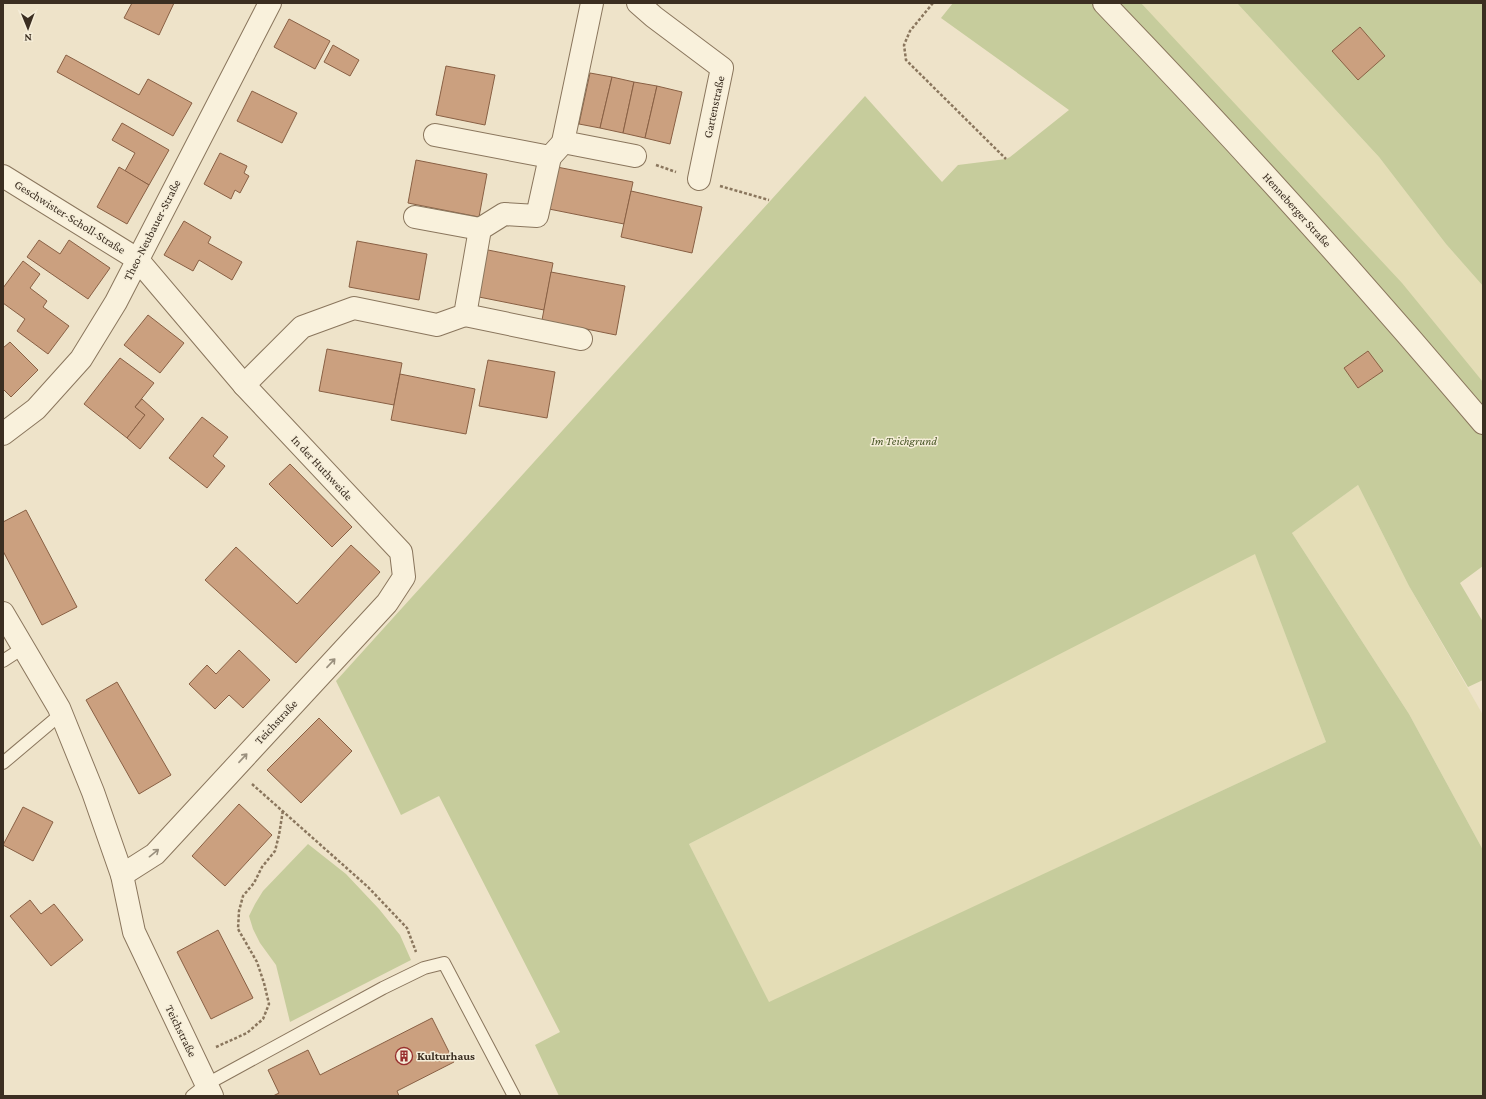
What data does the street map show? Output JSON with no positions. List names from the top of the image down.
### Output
{
  "streets": {
    "street": [
      "Gartenstraße",
      "Henneberger Straße",
      "Geschwister-Scholl-Straße",
      "Theo-Neubauer-Straße",
      "In der Huthweide",
      "Teichstraße"
    ]
  },
  "crossings": [
    ["Geschwister-Scholl-Straße", "Theo-Neubauer-Straße"],
    ["Geschwister-Scholl-Straße", "In der Huthweide"],
    ["Theo-Neubauer-Straße", "In der Huthweide"],
    ["In der Huthweide", "Teichstraße"]
  ],
  "one_way": ["Teichstraße"],
  "parks": ["Im Teichgrund"],
  "places": {
    "building": ["Kulturhaus"]
  },
  "north": "bottom"
}
